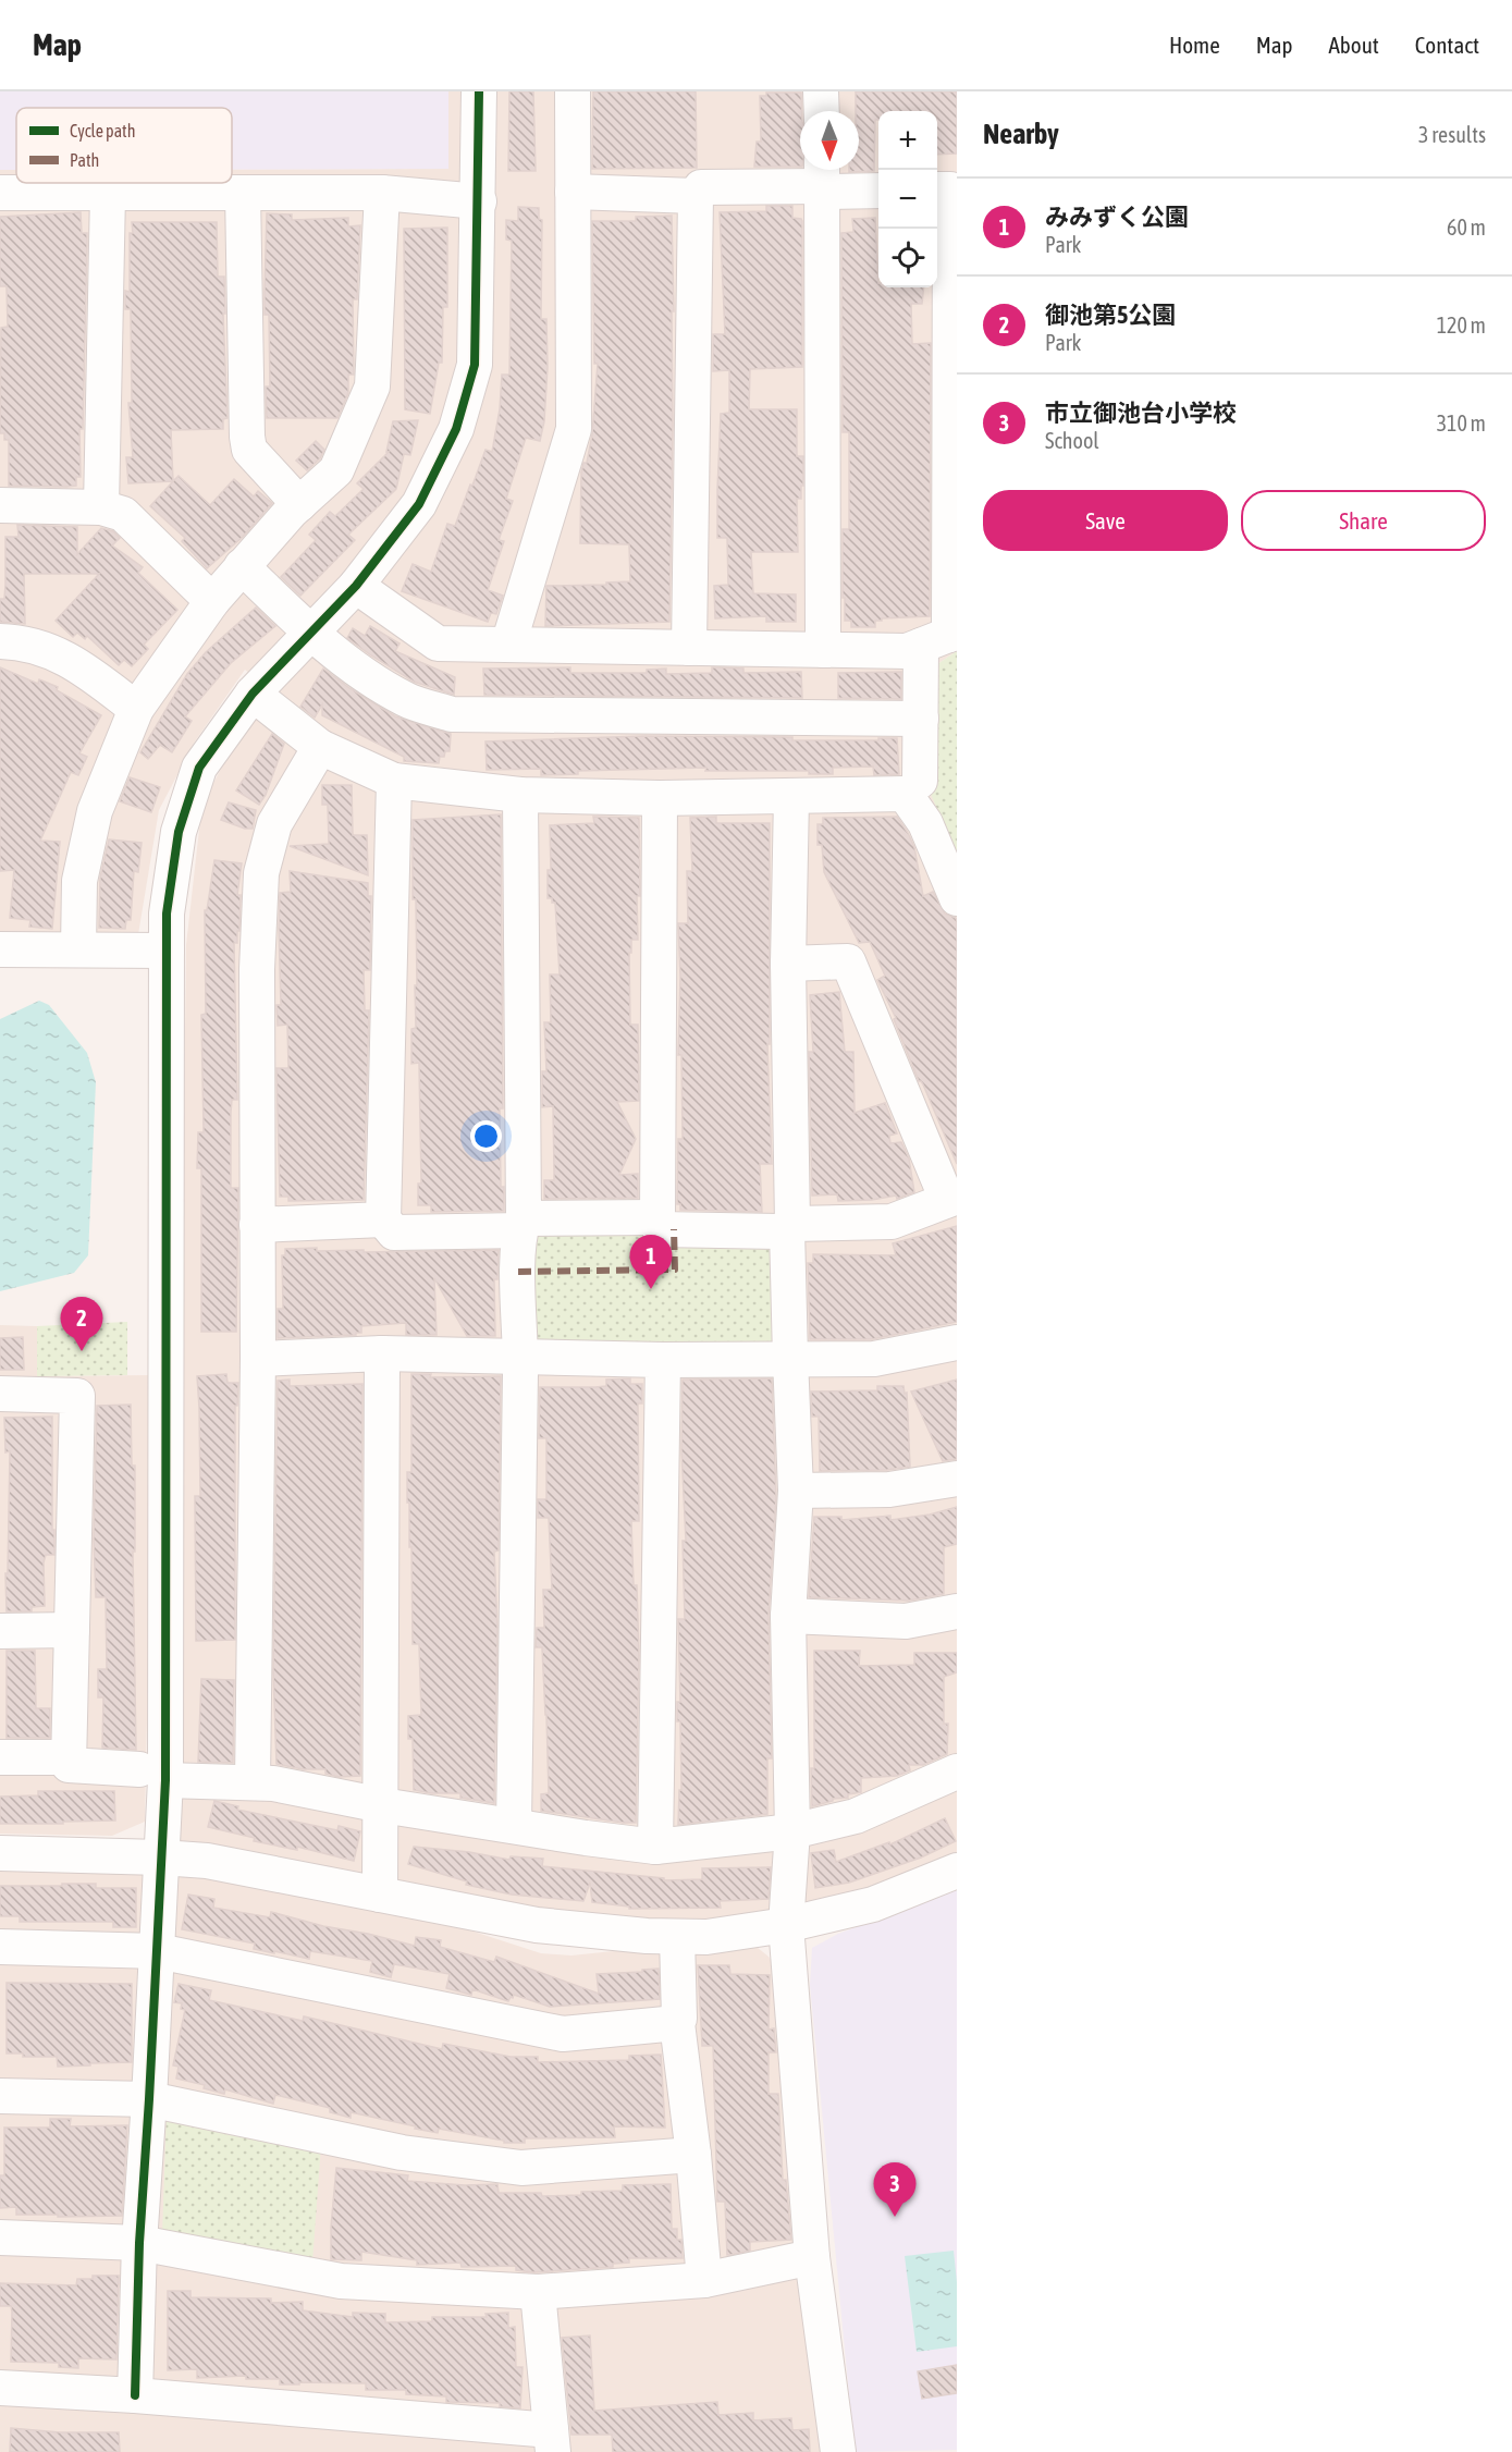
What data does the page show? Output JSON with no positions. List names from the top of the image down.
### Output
{
  "legend": ["Cycle path", "Path"],
  "north": "bottom",
  "page": {
    "header": "Map",
    "nav": [
      "Home",
      "Map",
      "About",
      "Contact"
    ],
    "heading": ["Nearby", "3 results"],
    "map_buttons": ["+", "−"],
    "list": [
      {
        "mark": "1",
        "name": "みみずく公園",
        "note": "Park",
        "value": "60 m"
      },
      {
        "mark": "2",
        "name": "御池第5公園",
        "note": "Park",
        "value": "120 m"
      },
      {
        "mark": "3",
        "name": "市立御池台小学校",
        "note": "School",
        "value": "310 m"
      }
    ],
    "buttons": ["Save", "Share"],
    "pins": ["1", "2", "3"]
  }
}
